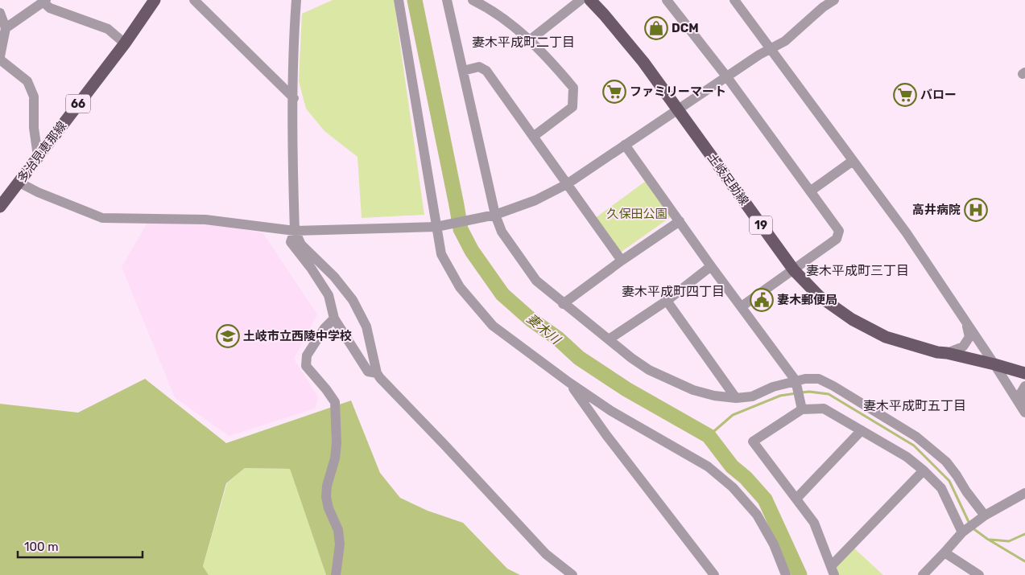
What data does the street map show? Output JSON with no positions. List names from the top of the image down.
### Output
{
  "streets": {
    "main road": [
      "66",
      "多治見恵那線",
      "土岐足助線",
      "19"
    ]
  },
  "districts": [
    "妻木平成町二丁目",
    "妻木平成町三丁目",
    "妻木平成町四丁目",
    "妻木平成町五丁目"
  ],
  "water": ["妻木川"],
  "parks": ["久保田公園"],
  "places": {
    "shop": ["DCM"],
    "supermarket": ["ファミリーマート", "バロー"],
    "hospital": ["高井病院"],
    "public building": ["妻木郵便局"],
    "school or university": ["土岐市立西陵中学校"]
  },
  "scale_bar": "100 m"
}
